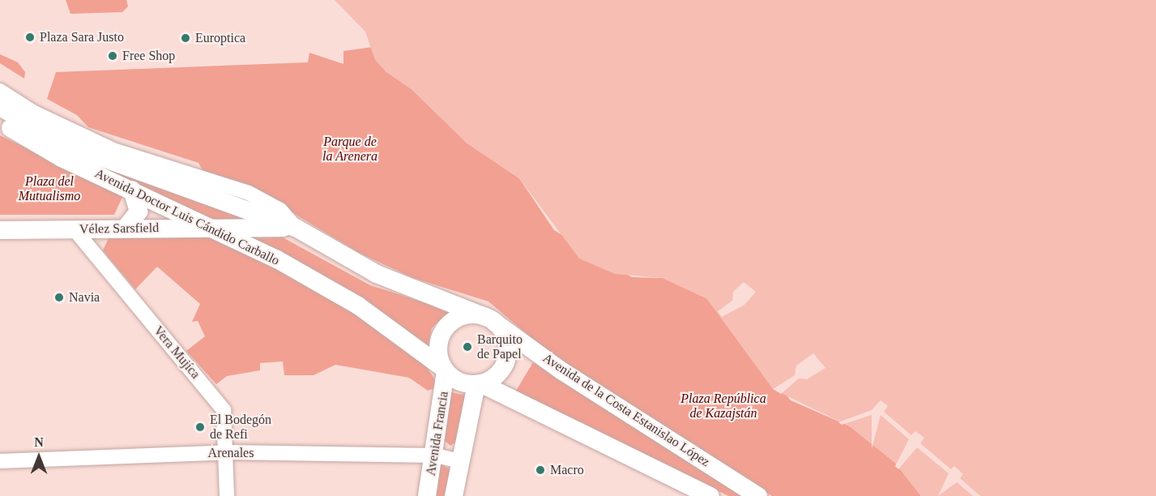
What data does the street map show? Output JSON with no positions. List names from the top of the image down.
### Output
{
  "streets": {
    "main road": [
      "Avenida Doctor Luis Cándido Carballo",
      "Vélez Sarsfield",
      "Avenida de la Costa Estanislao López",
      "Avenida Francia"
    ],
    "street": ["Vera Mujíca", "Arenales"]
  },
  "crossings": [
    ["Avenida Doctor Luis Cándido Carballo", "Vélez Sarsfield"],
    ["Avenida Doctor Luis Cándido Carballo", "Avenida de la Costa Estanislao López"],
    ["Avenida Doctor Luis Cándido Carballo", "Avenida Francia"],
    ["Vélez Sarsfield", "Vera Mujíca"],
    ["Vera Mujíca", "Arenales"],
    ["Avenida de la Costa Estanislao López", "Avenida Francia"],
    ["Avenida Francia", "Arenales"]
  ],
  "parks": ["Parque de la Arenera", "Plaza del Mutualismo", "Plaza República de Kazajstán"],
  "places": [
    "Plaza Sara Justo",
    "Europtica",
    "Free Shop",
    "Navia",
    "Barquito de Papel",
    "El Bodegón de Refi",
    "Macro"
  ],
  "north": "top"
}
